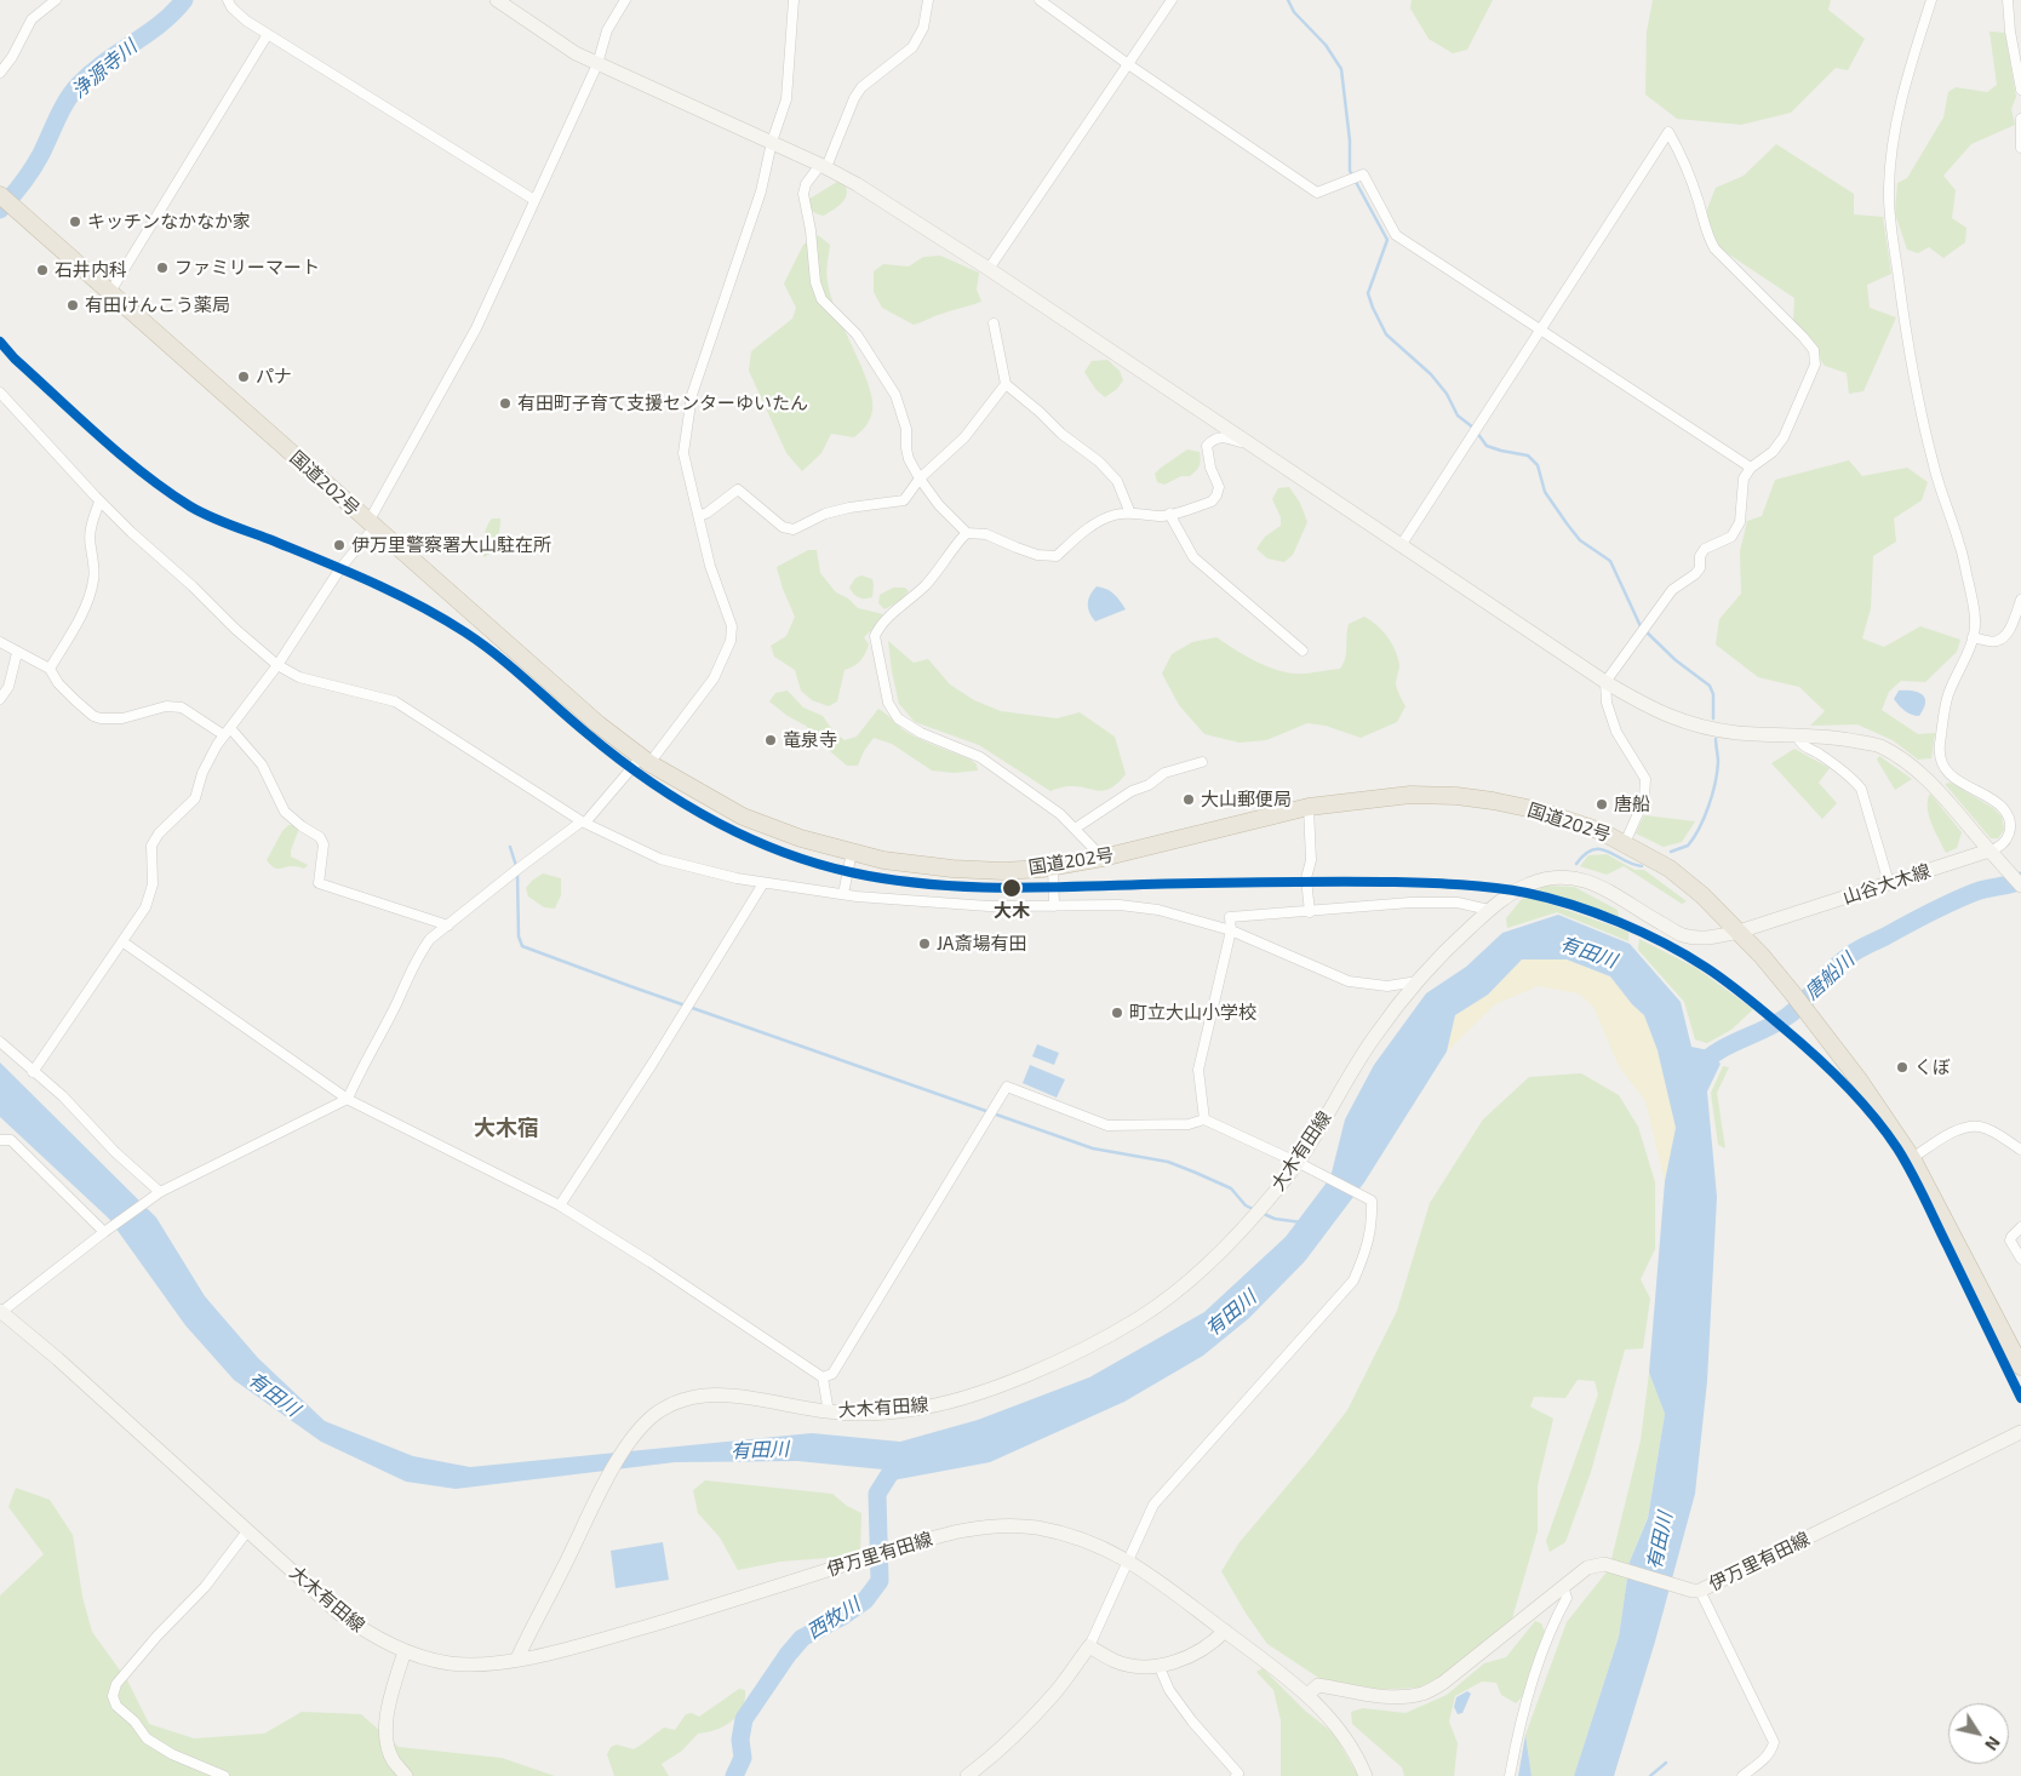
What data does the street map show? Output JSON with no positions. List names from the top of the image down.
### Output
{
  "streets": {
    "highway": ["国道202号"],
    "main road": ["山谷大木線", "大木有田線", "伊万里有田線"]
  },
  "crossings": [
    ["国道202号", "山谷大木線"],
    ["国道202号", "大木有田線"],
    ["山谷大木線", "大木有田線"],
    ["大木有田線", "伊万里有田線"]
  ],
  "districts": ["大木宿"],
  "water": [
    "浄源寺川",
    "有田川",
    "唐船川",
    "西牧川"
  ],
  "places": [
    "キッチンなかなか家",
    "ファミリーマート",
    "石井内科",
    "有田けんこう薬局",
    "パナ",
    "有田町子育て支援センターゆいたん",
    "伊万里警察署大山駐在所",
    "竜泉寺",
    "大山郵便局",
    "唐船",
    "大木",
    "JA斎場有田",
    "町立大山小学校",
    "くぼ"
  ],
  "north": "bottom right"
}
